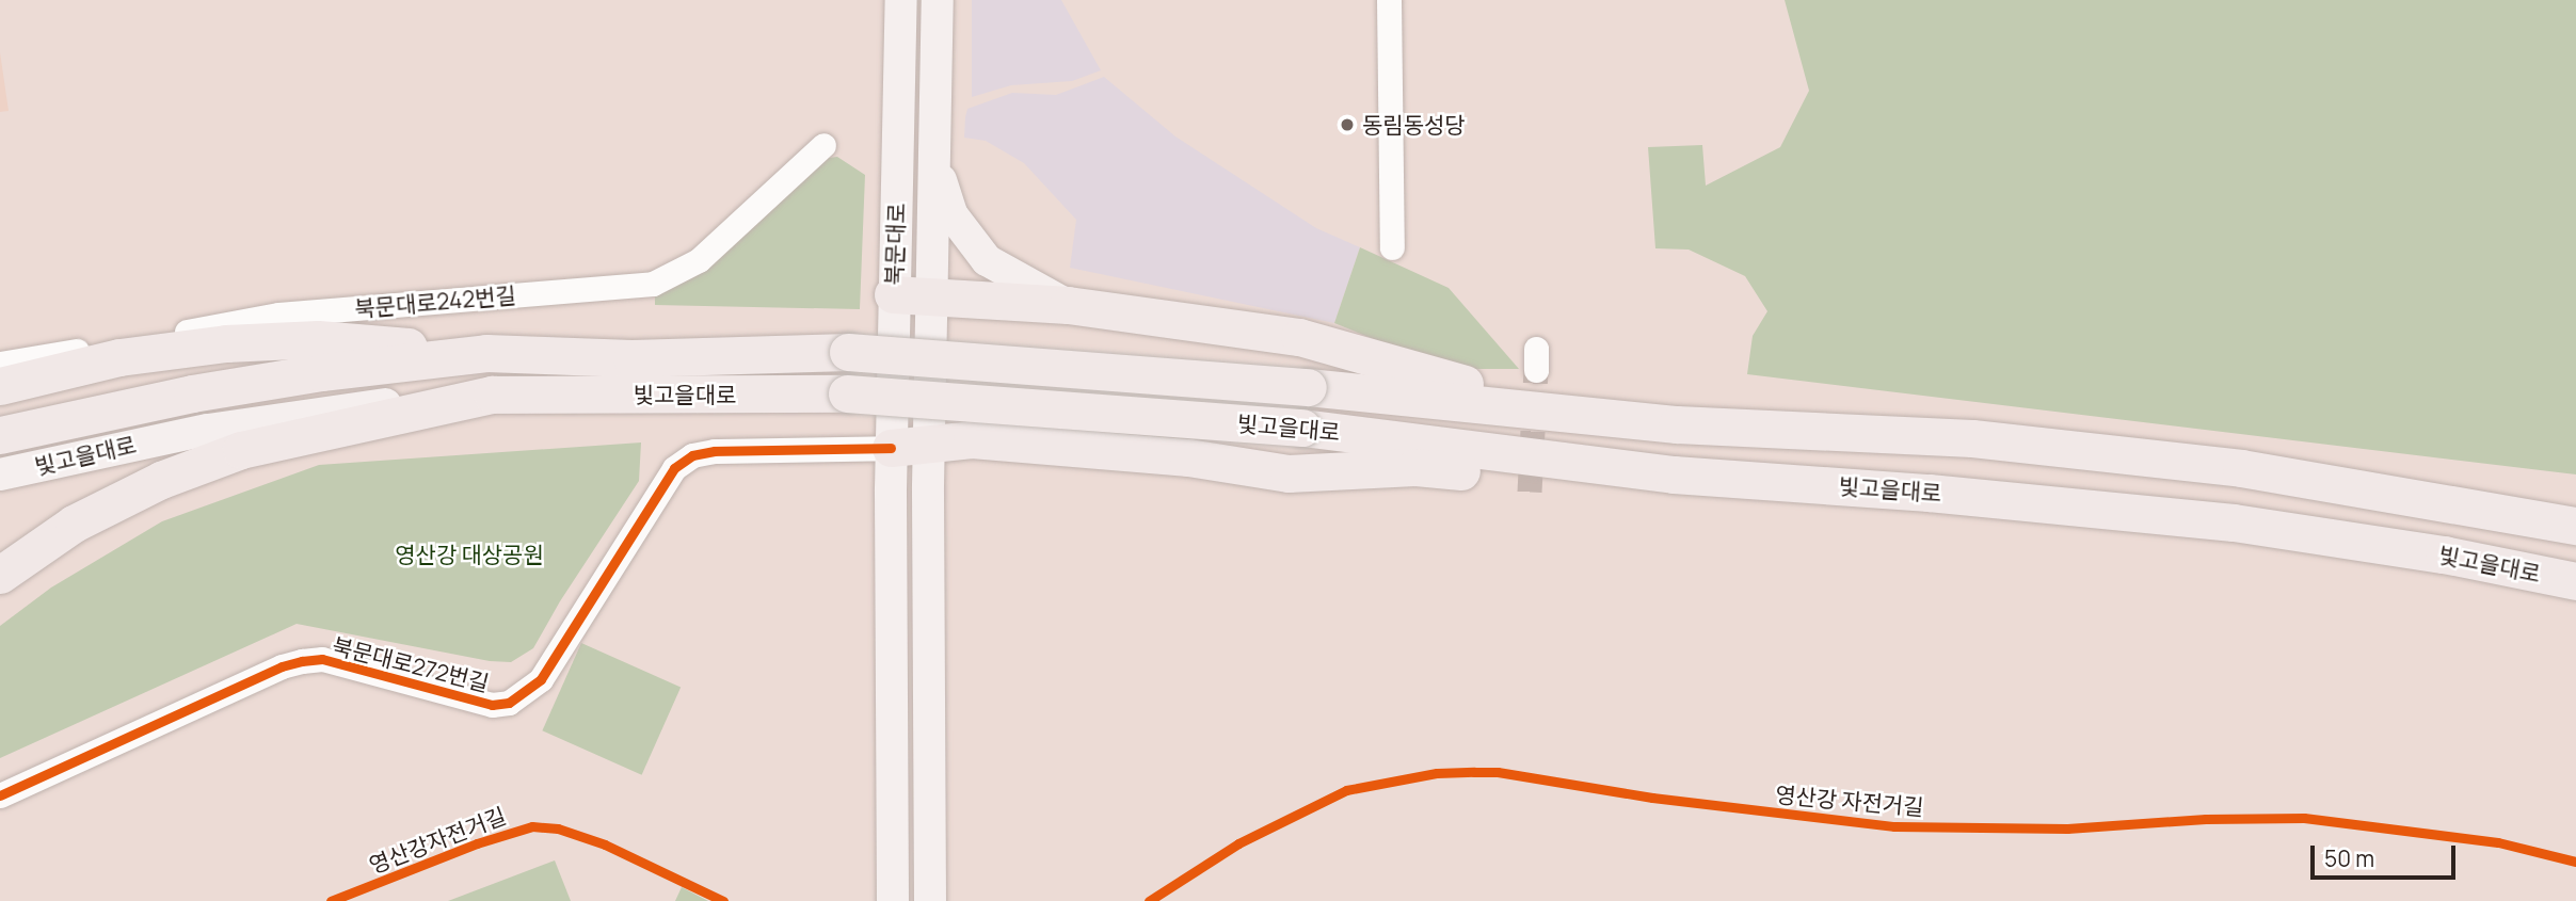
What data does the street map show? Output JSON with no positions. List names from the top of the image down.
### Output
{
  "streets": {
    "highway": ["빛고을대로"],
    "main road": ["북문대로"],
    "street": ["북문대로242번길", "북문대로272번길"],
    "cycle path": ["영산강 자전거길", "영산강자전거길"]
  },
  "crossings": [
    ["북문대로", "북문대로272번길"]
  ],
  "parks": ["영산강 대상공원"],
  "places": ["동림동성당"],
  "scale_bar": "50 m"
}
